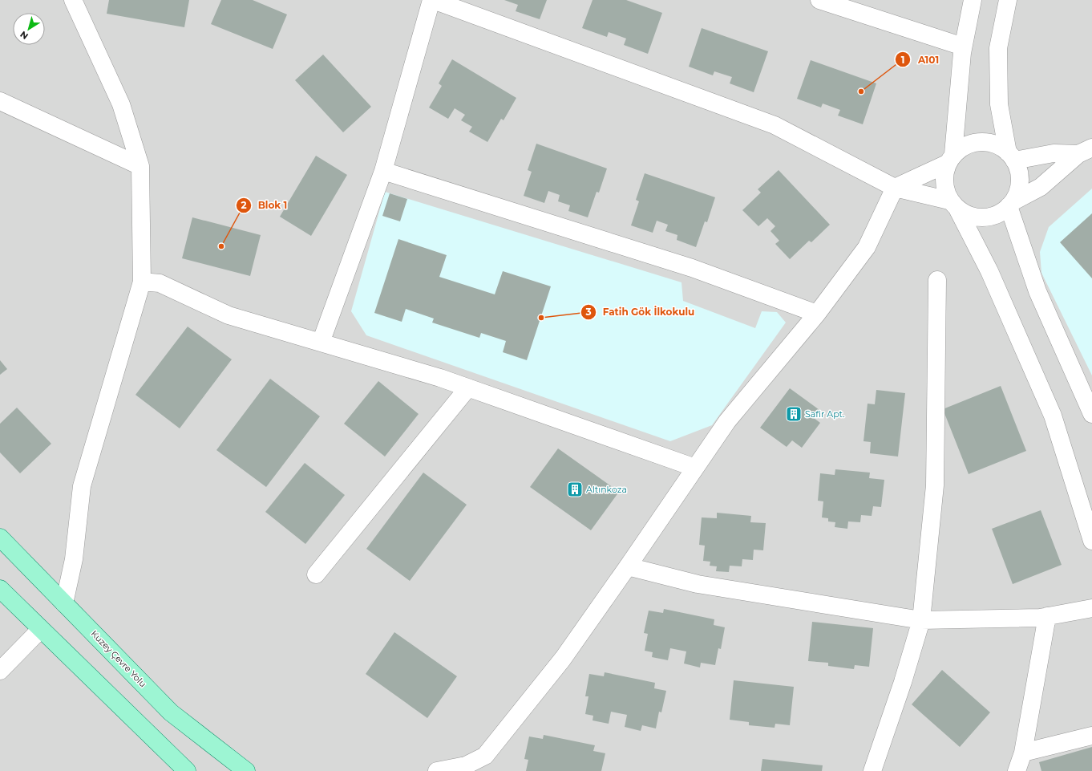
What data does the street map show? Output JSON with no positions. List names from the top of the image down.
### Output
{
  "streets": {
    "main road": ["Kuzey Çevre Yolu"]
  },
  "places": {
    "other": ["A101", "Blok 1", "Fatih Gök İlkokulu"],
    "building": ["Safir Apt.", "Altınkoza"]
  },
  "north": "bottom left"
}
